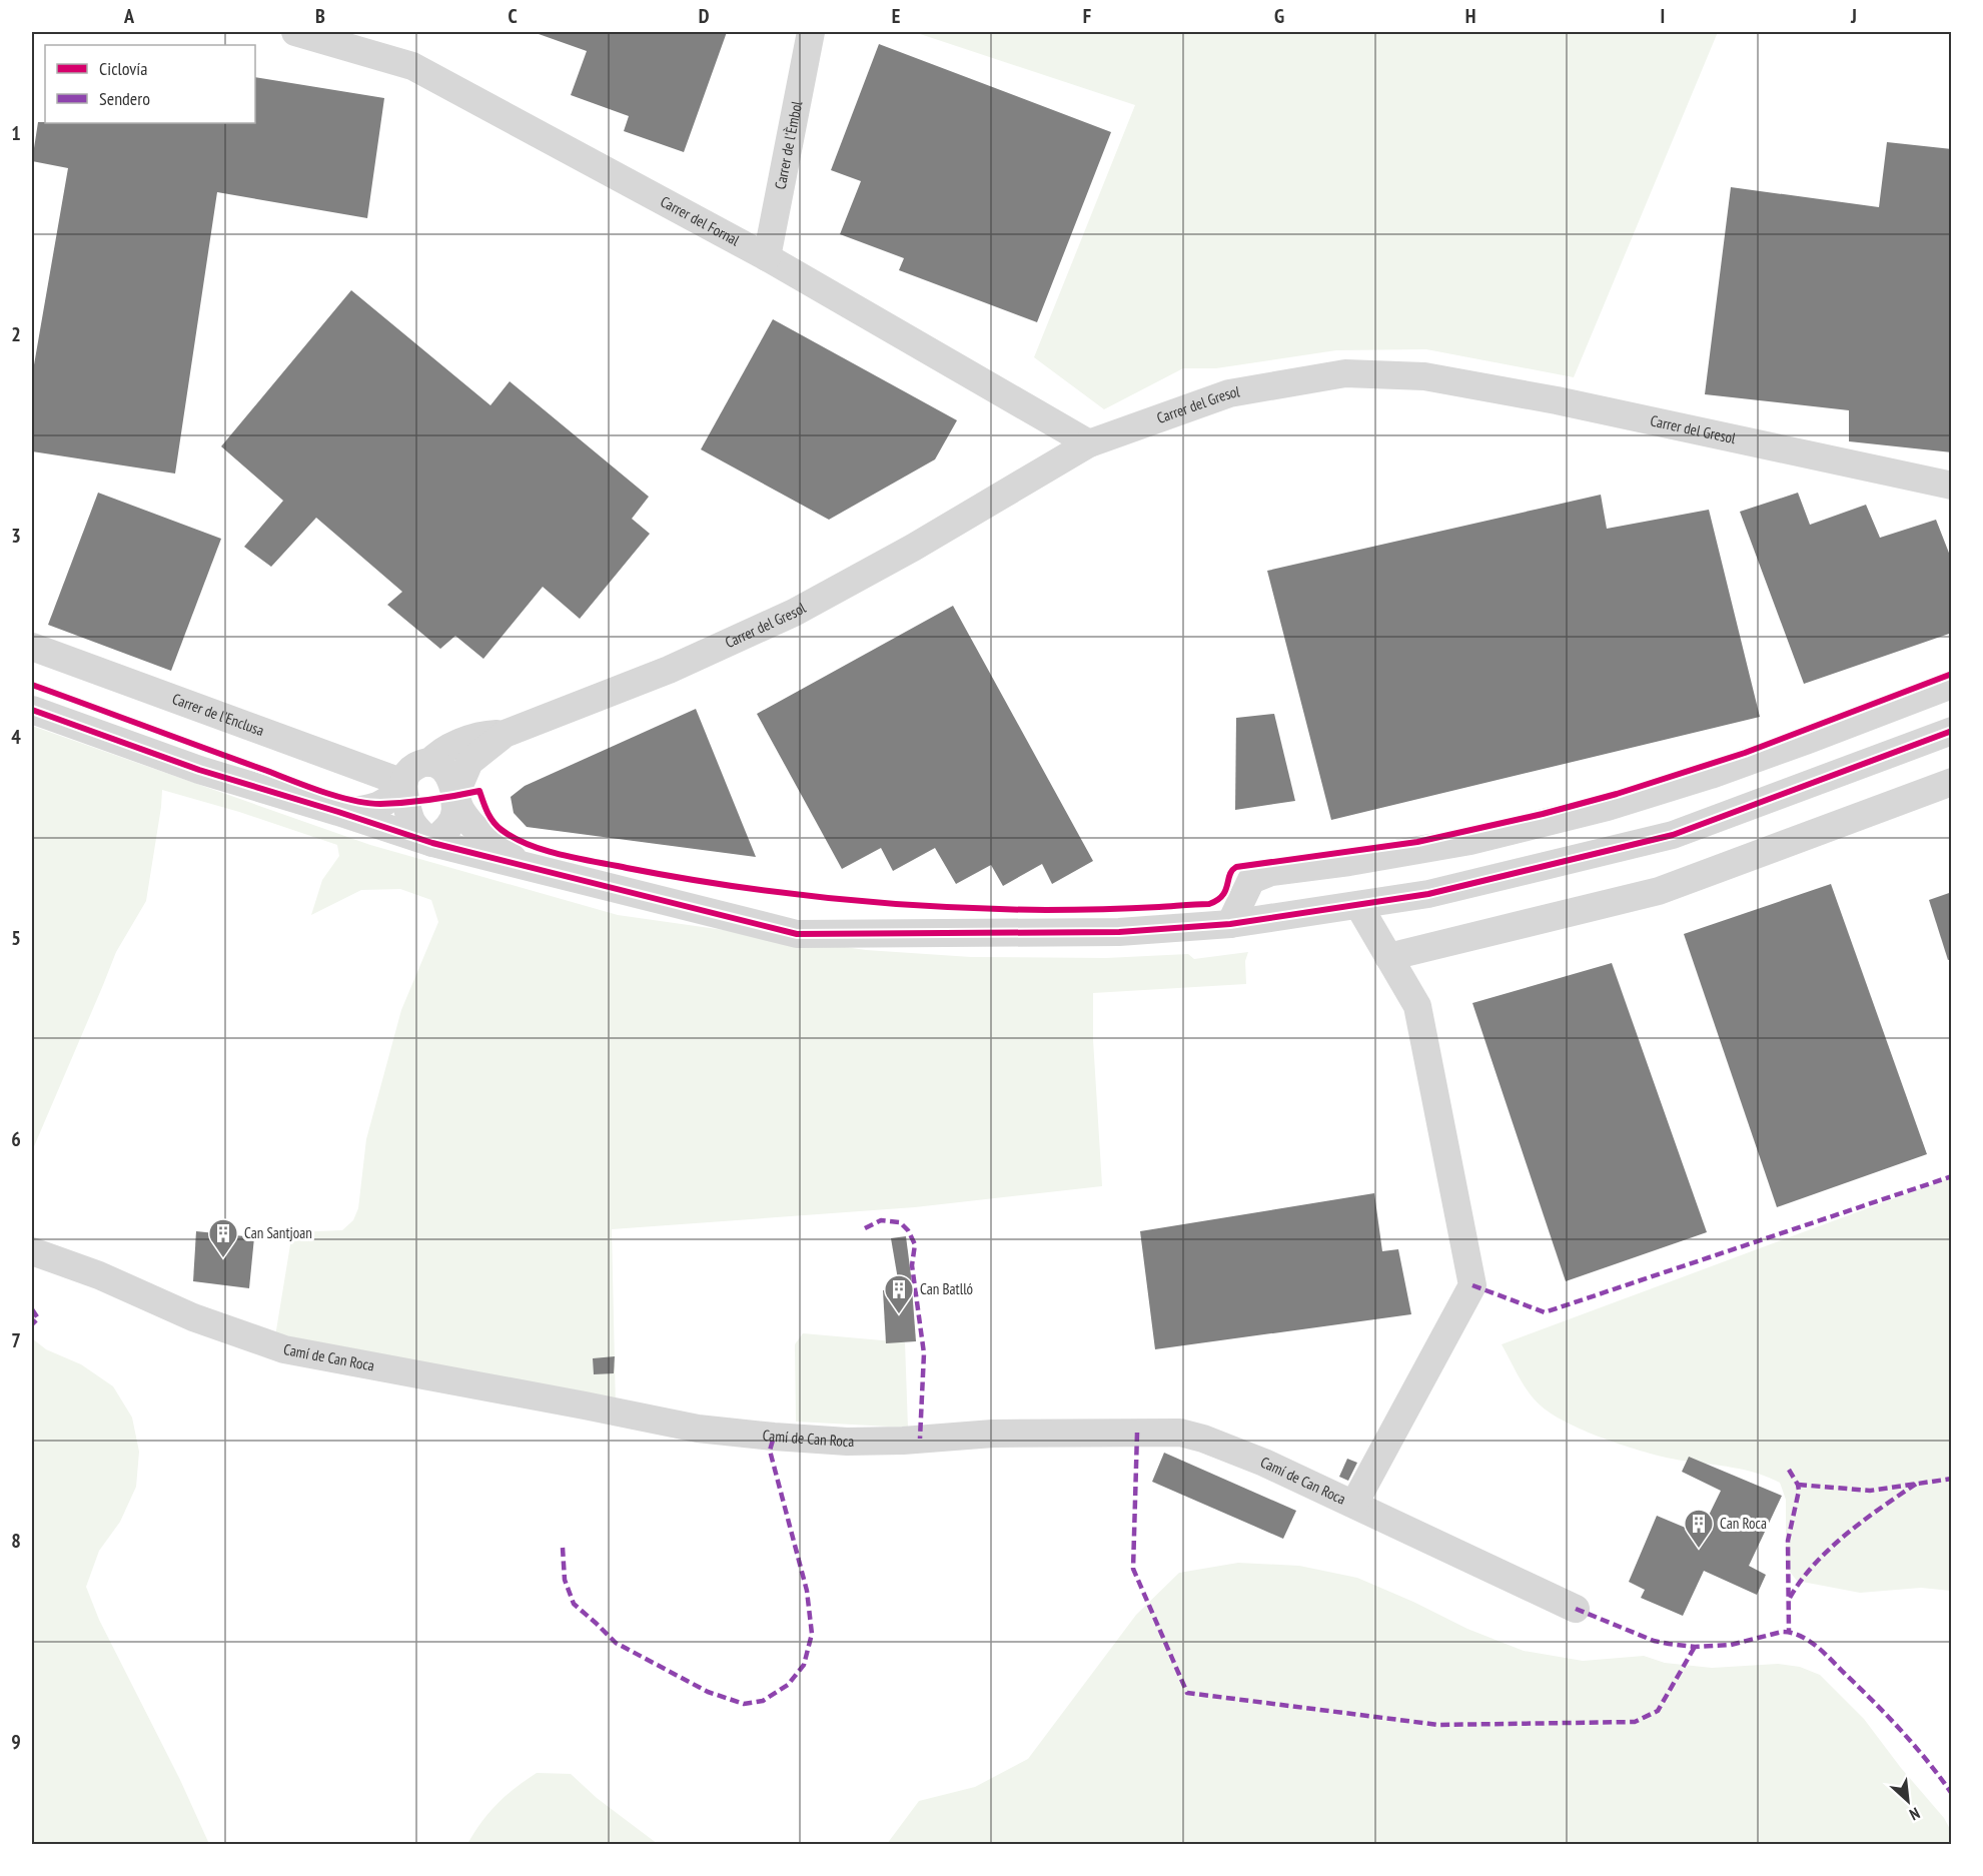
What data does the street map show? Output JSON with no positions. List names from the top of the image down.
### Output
{
  "streets": {
    "street": [
      "Carrer de l'Èmbol",
      "Carrer del Fornal",
      "Carrer del Gresol",
      "Carrer de l'Enclusa",
      "Camí de Can Roca"
    ]
  },
  "crossings": [
    ["Carrer de l'Èmbol", "Carrer del Fornal"],
    ["Carrer del Fornal", "Carrer del Gresol"]
  ],
  "places": {
    "building": ["Can Santjoan", "Can Batlló", "Can Roca"]
  },
  "legend": ["Ciclovía", "Sendero"],
  "north": "bottom right",
  "grid": {
    "columns": [
      "A",
      "B",
      "C",
      "D",
      "E",
      "F",
      "G",
      "H",
      "I",
      "J"
    ],
    "rows": [
      "1",
      "2",
      "3",
      "4",
      "5",
      "6",
      "7",
      "8",
      "9"
    ]
  }
}
